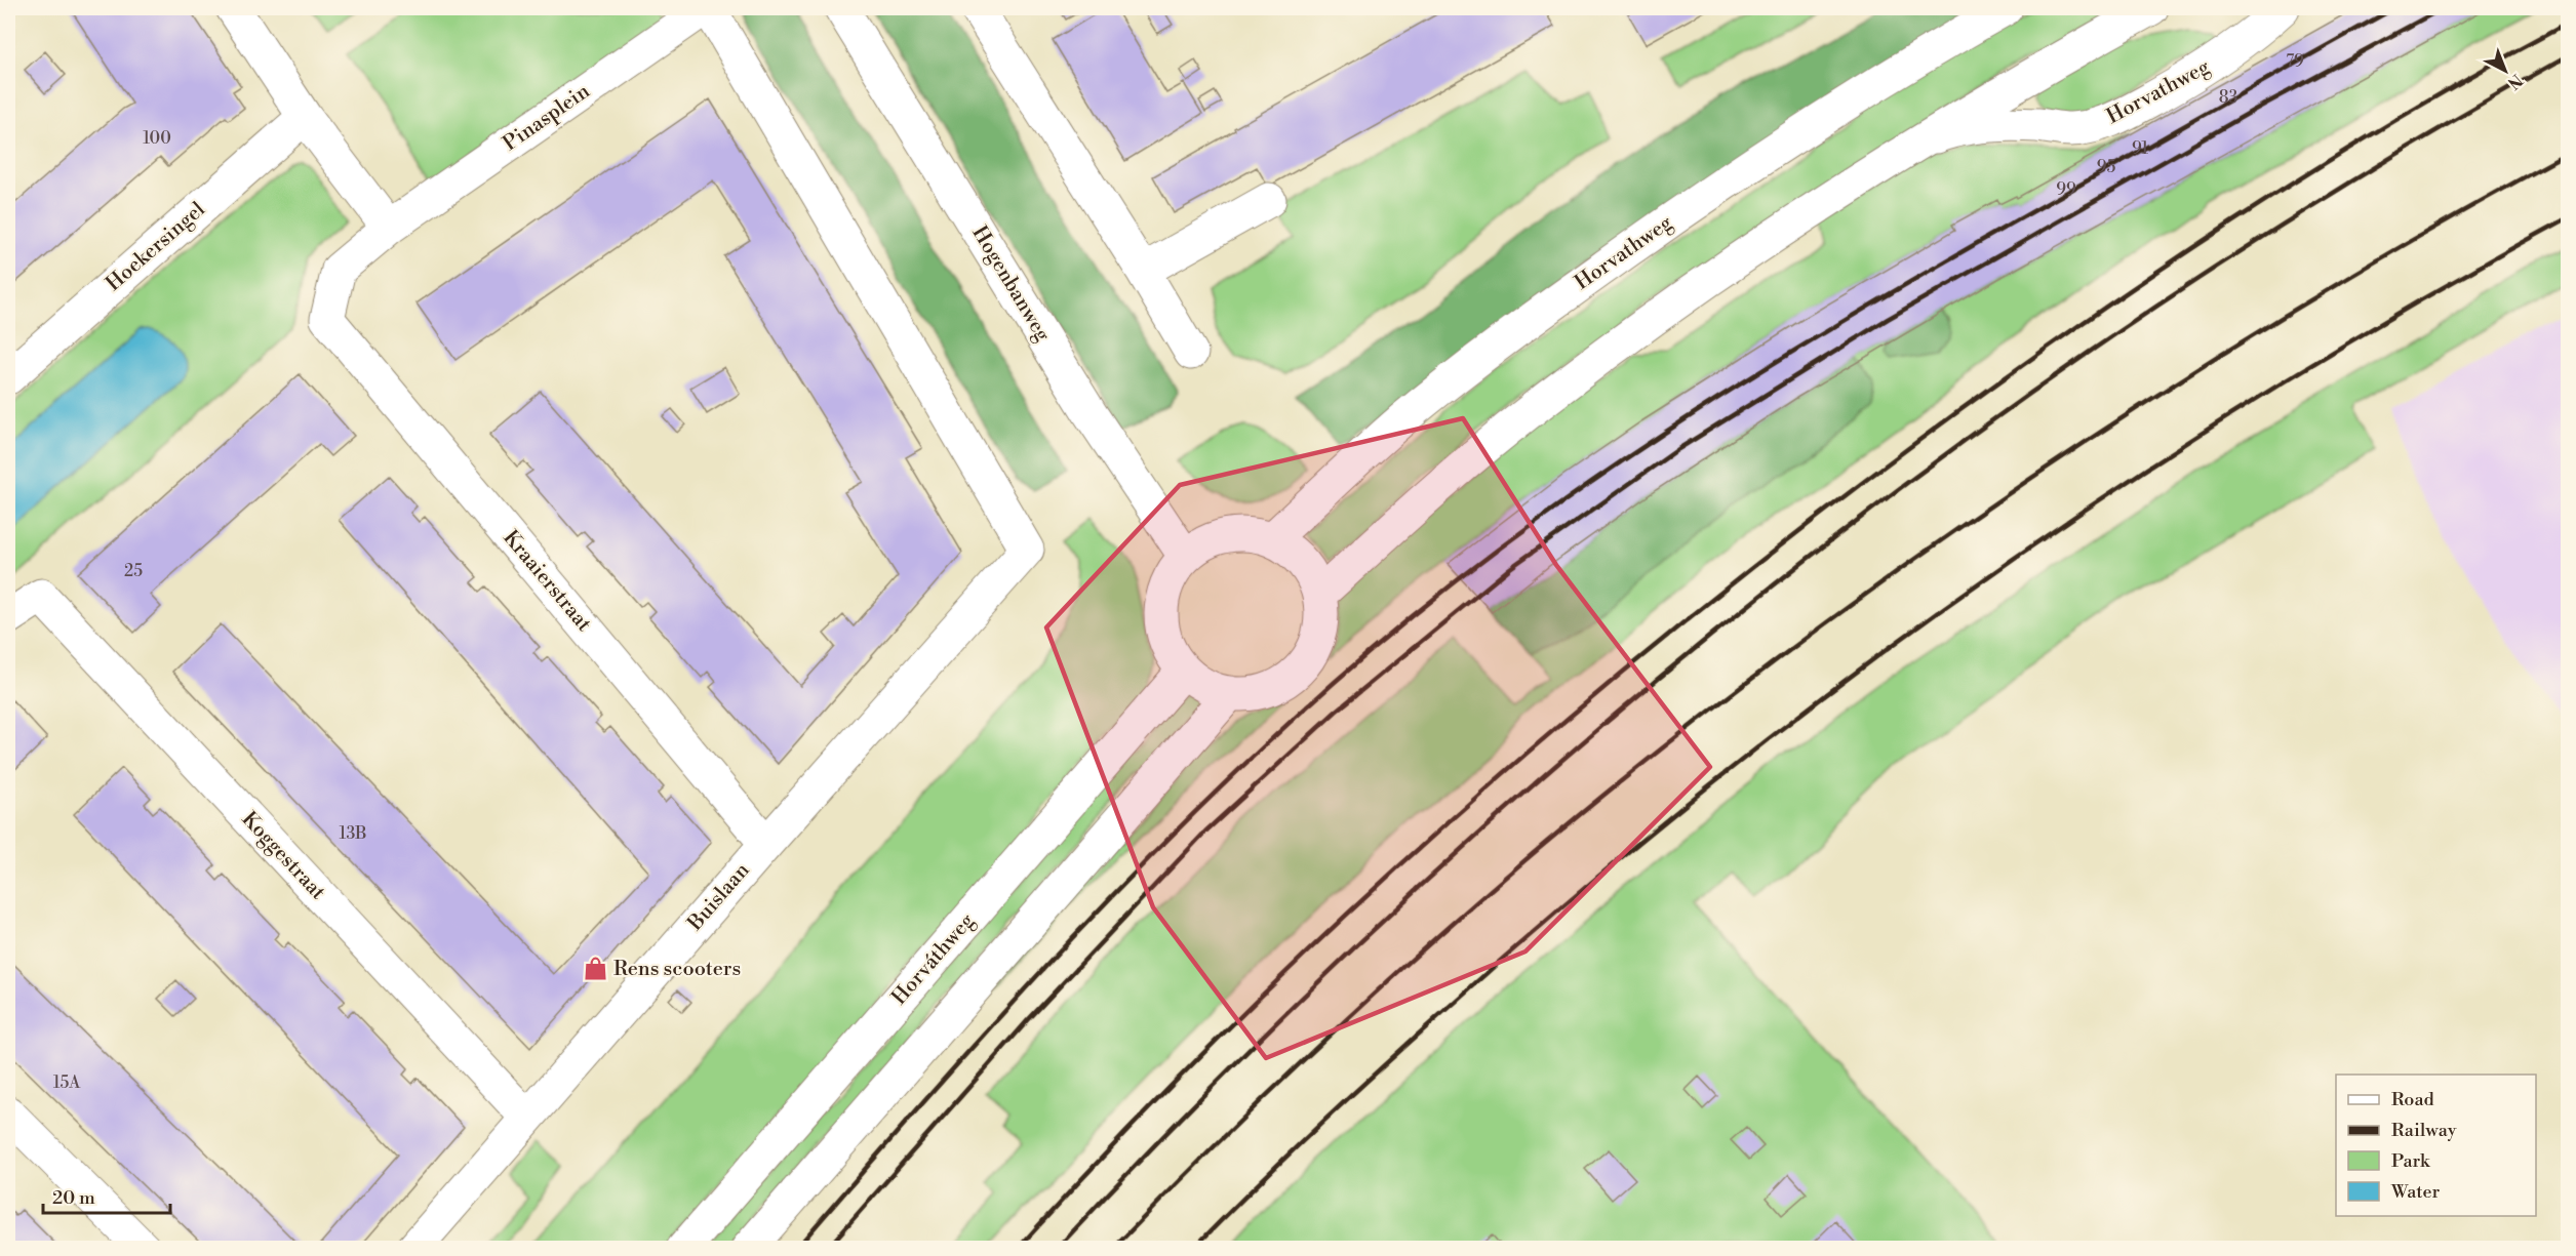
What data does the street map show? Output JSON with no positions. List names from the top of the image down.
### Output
{
  "streets": {
    "street": [
      "Horvathweg",
      "Pinasplein",
      "Hoekersingel",
      "Hogenbanweg",
      "Kraaierstraat",
      "Koggestraat",
      "Buislaan",
      "Horváthweg"
    ]
  },
  "crossings": [
    ["Horvathweg", "Hogenbanweg"],
    ["Horvathweg", "Horváthweg"],
    ["Pinasplein", "Kraaierstraat"],
    ["Pinasplein", "Buislaan"],
    ["Hogenbanweg", "Horváthweg"],
    ["Kraaierstraat", "Buislaan"],
    ["Koggestraat", "Buislaan"]
  ],
  "places": {
    "shop": ["Rens scooters"]
  },
  "house_numbers": [
    "79",
    "83",
    "100",
    "91",
    "95",
    "99",
    "25",
    "13B",
    "15A"
  ],
  "legend": [
    "Road",
    "Railway",
    "Park",
    "Water"
  ],
  "scale_bar": "20 m",
  "north": "bottom right"
}
